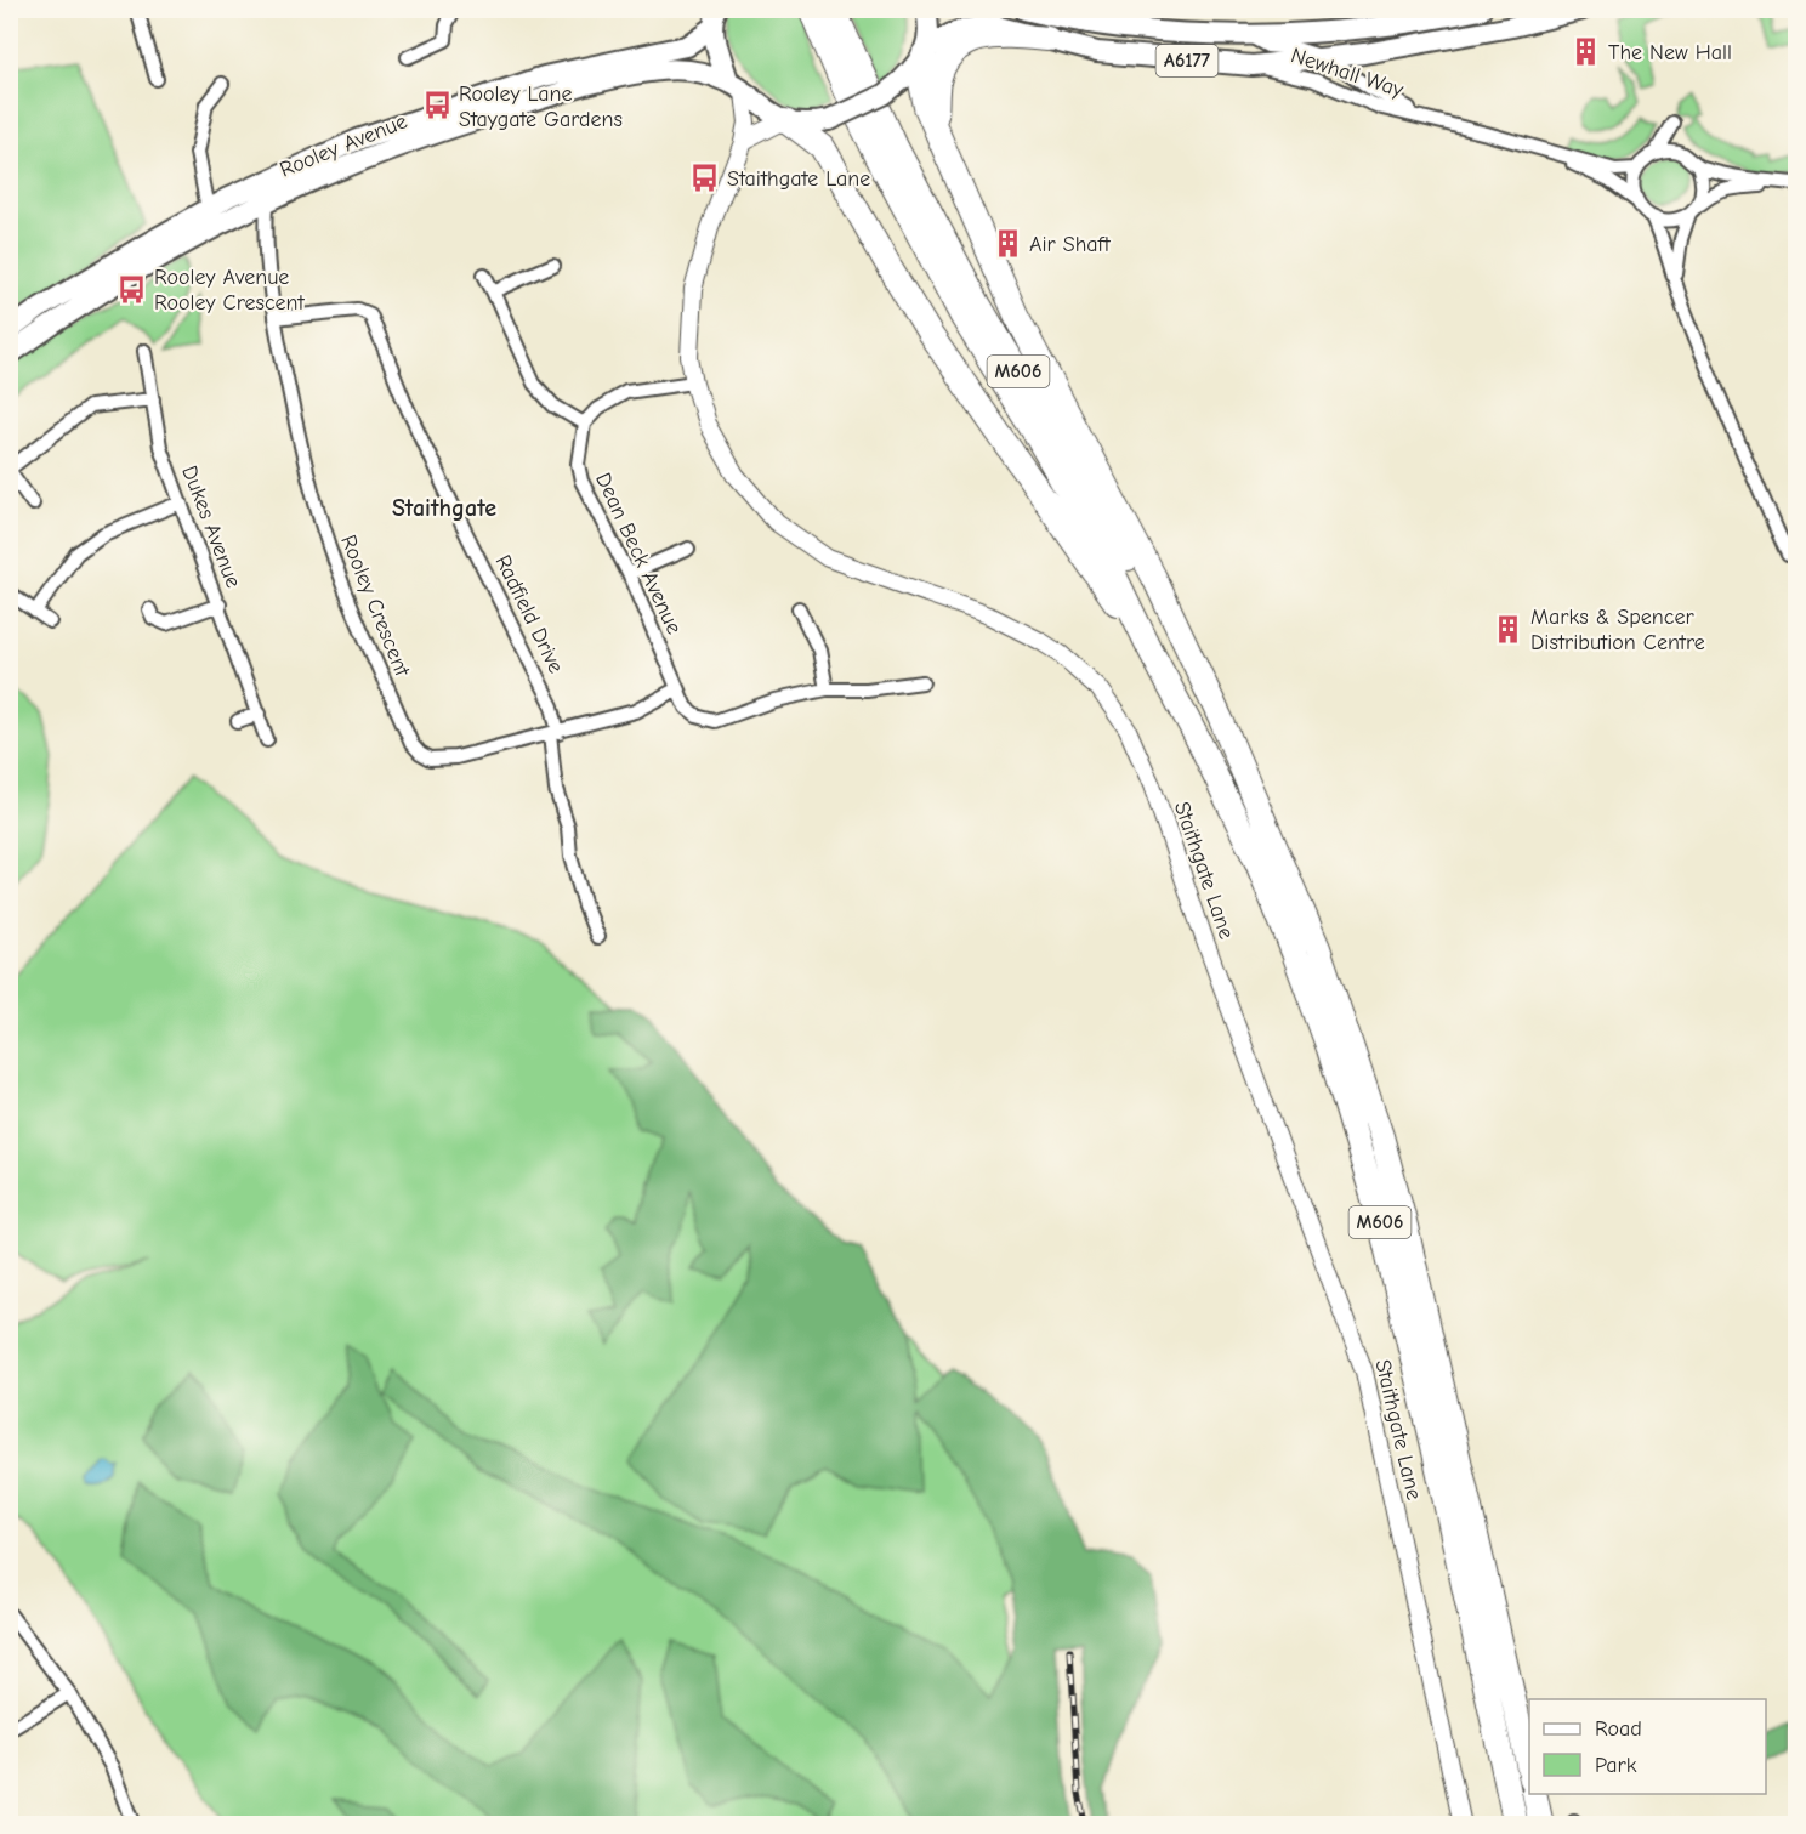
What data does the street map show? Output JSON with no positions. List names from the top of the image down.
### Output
{
  "streets": {
    "highway": ["A6177", "Rooley Avenue", "M606"],
    "street": [
      "Newhall Way",
      "Dukes Avenue",
      "Dean Beck Avenue",
      "Rooley Crescent",
      "Radfield Drive",
      "Staithgate Lane"
    ]
  },
  "crossings": [
    ["A6177", "Newhall Way"],
    ["A6177", "Rooley Avenue"],
    ["A6177", "M606"],
    ["Rooley Avenue", "M606"],
    ["Rooley Avenue", "Rooley Crescent"],
    ["Rooley Avenue", "Staithgate Lane"],
    ["Dean Beck Avenue", "Rooley Crescent"],
    ["Rooley Crescent", "Radfield Drive"]
  ],
  "districts": ["Staithgate"],
  "places": {
    "building": ["The New Hall", "Air Shaft", "Marks & Spencer Distribution Centre"],
    "bus stop": ["Rooley Lane Staygate Gardens", "Staithgate Lane", "Rooley Avenue Rooley Crescent"]
  },
  "legend": ["Road", "Park"]
}
